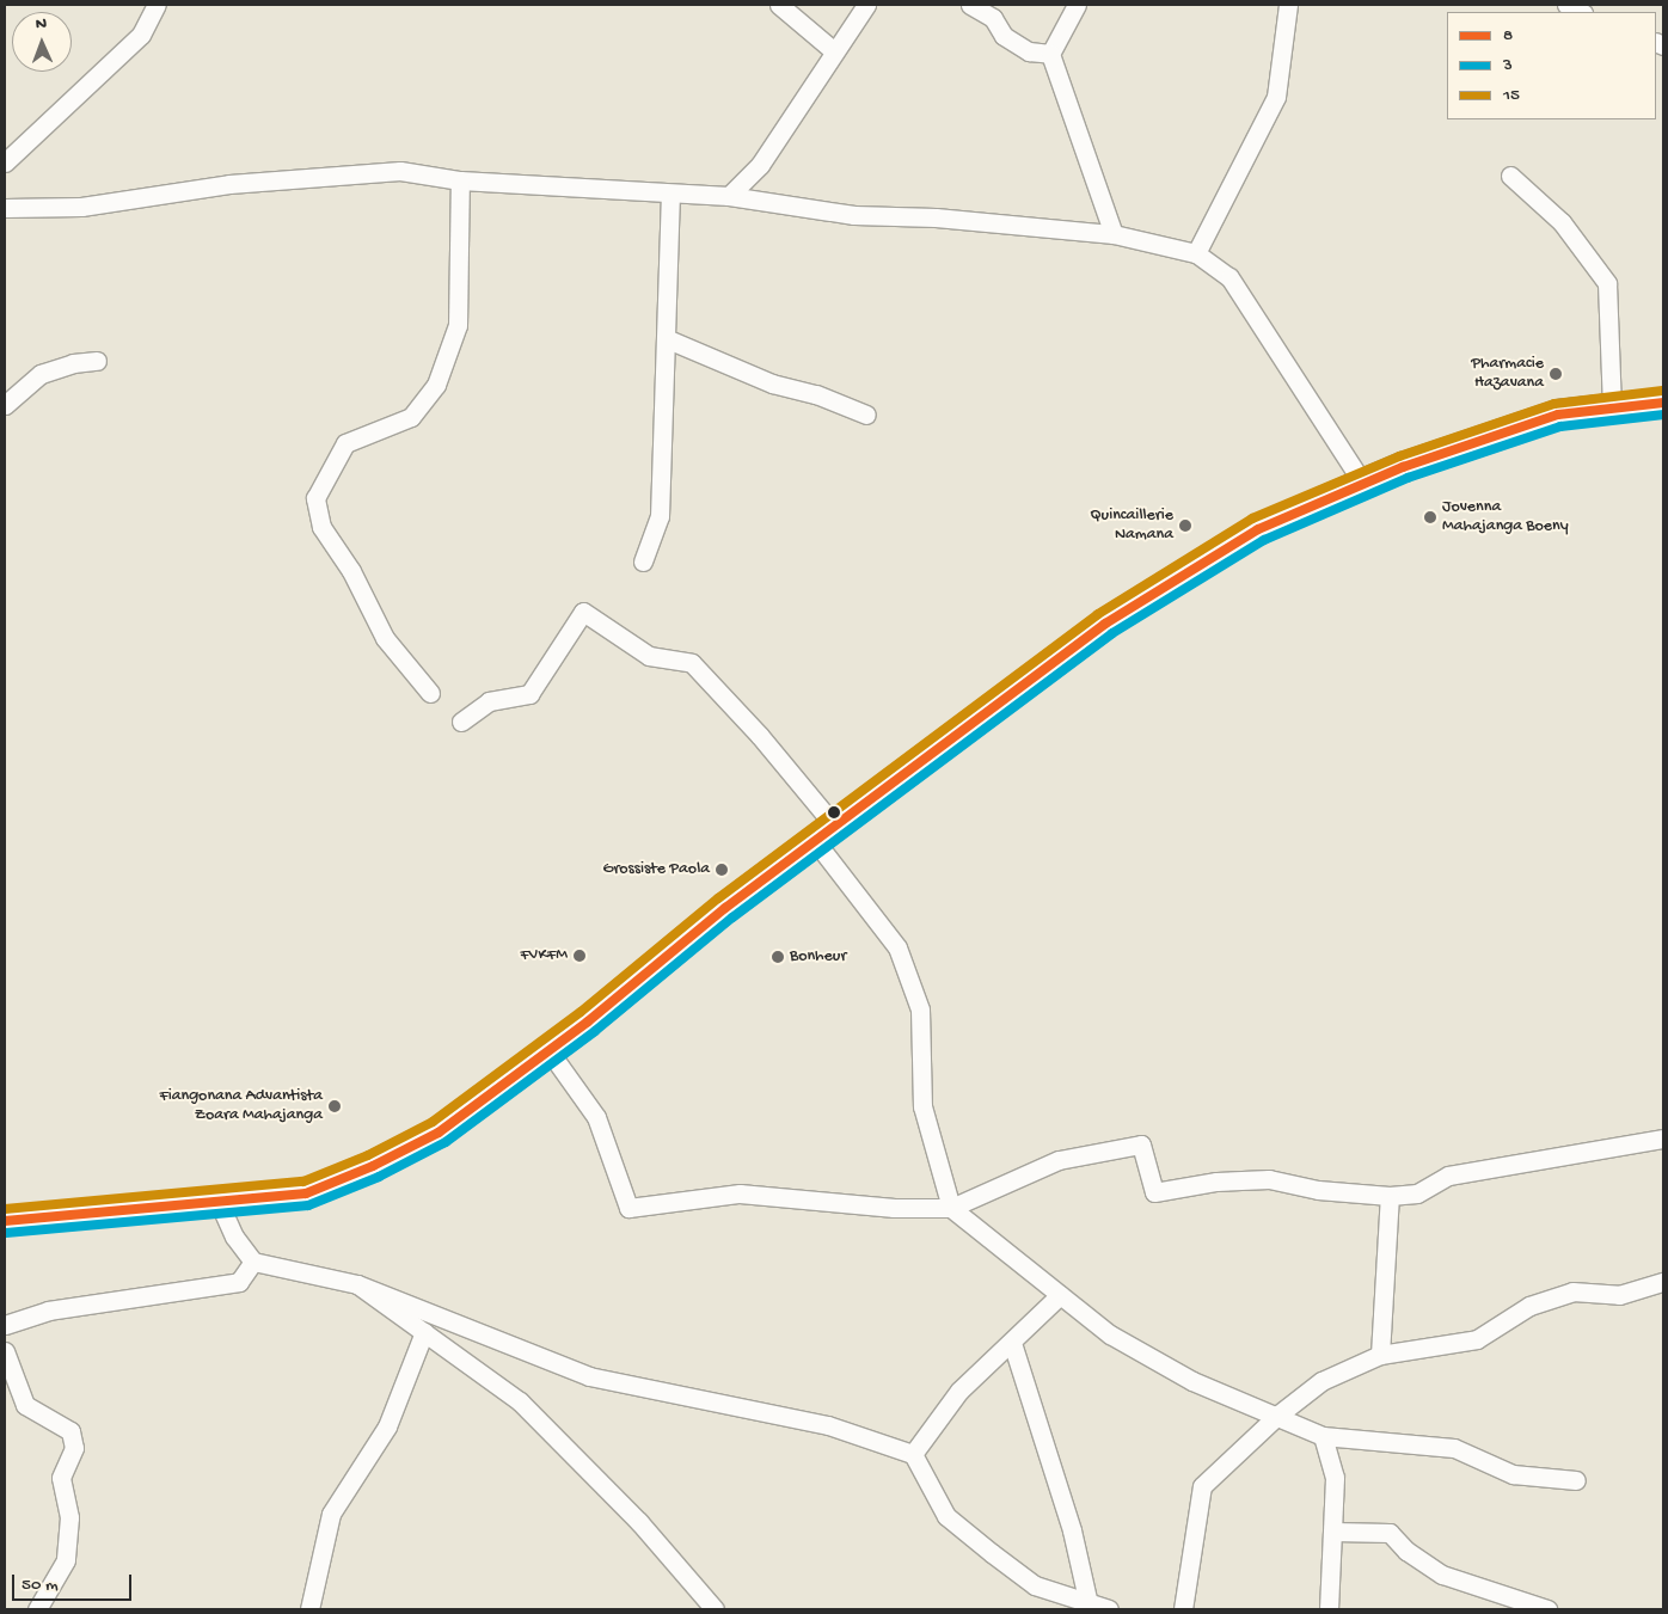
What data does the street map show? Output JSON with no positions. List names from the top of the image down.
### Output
{
  "places": [
    "Pharmacie Hazavana",
    "Jovenna Mahajanga Boeny",
    "Quincaillerie Namana",
    "Grossiste Paola",
    "FVKFM",
    "Bonheur",
    "Fiangonana Advantista Zoara Mahajanga"
  ],
  "lines": ["transit line 15", "transit line 8", "transit line 3"],
  "legend": ["8", "3", "15"],
  "scale_bar": "50 m",
  "north": "top"
}
